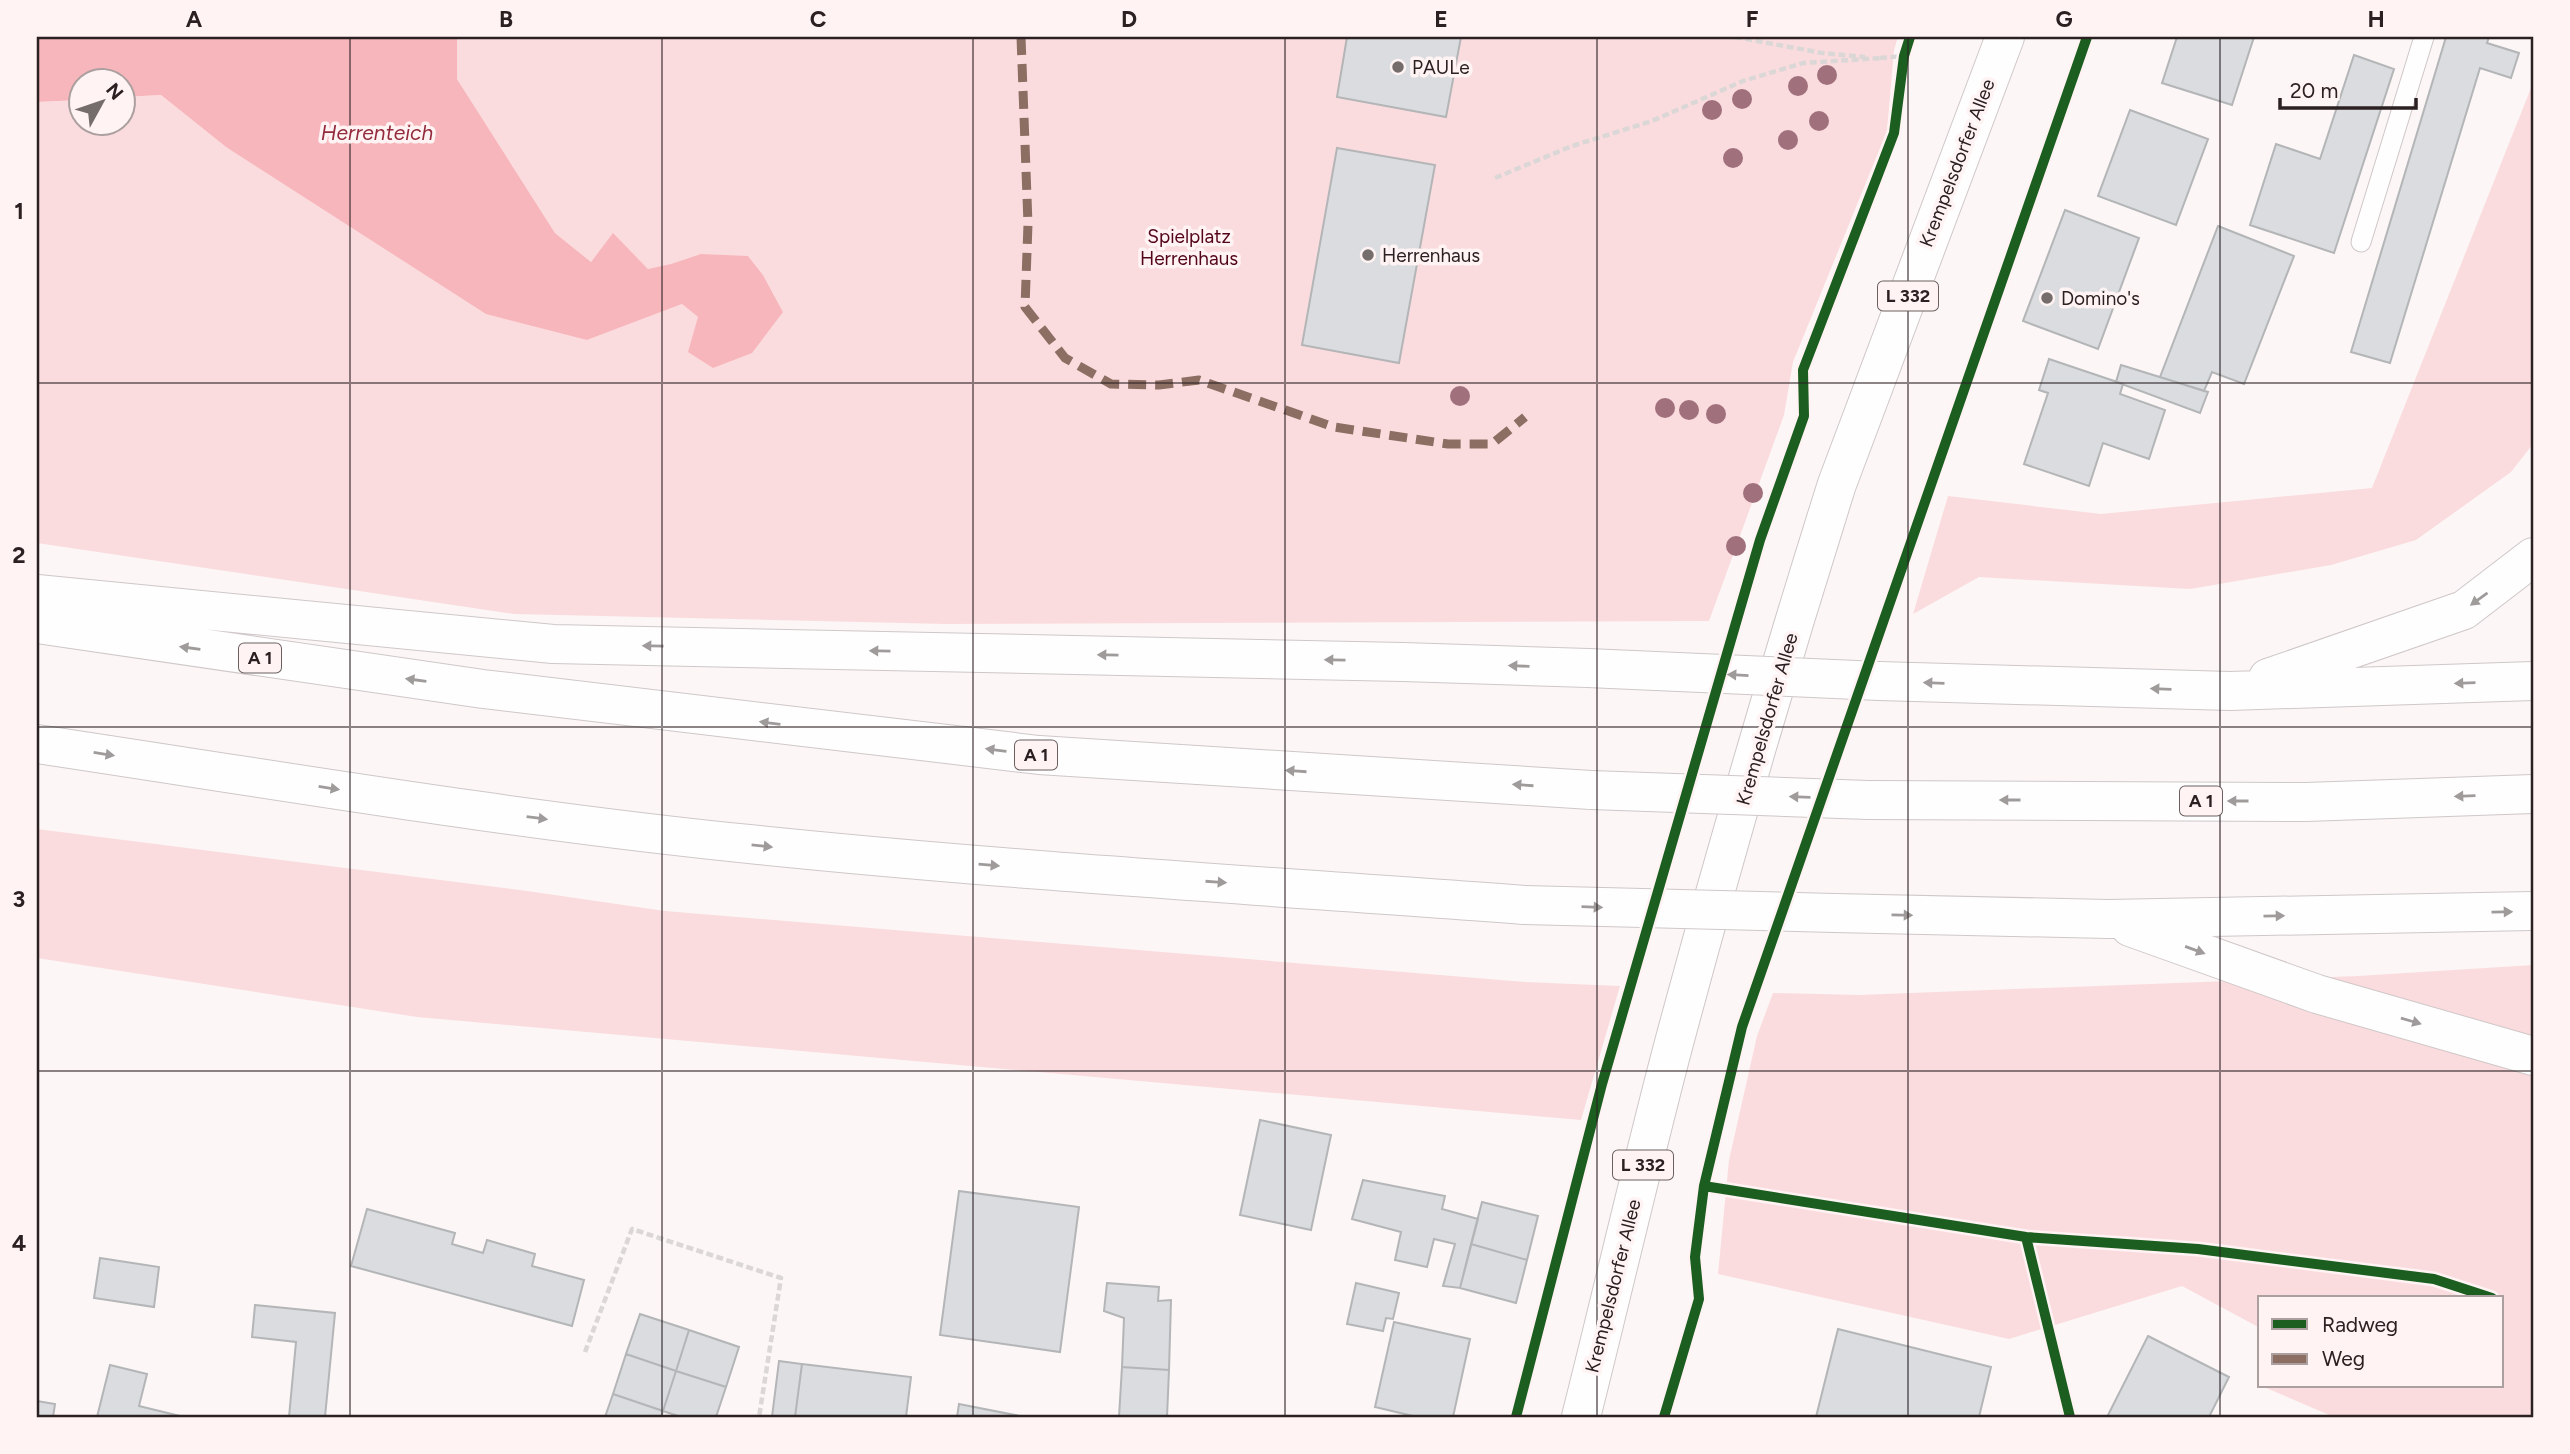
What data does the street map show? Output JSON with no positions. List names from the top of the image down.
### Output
{
  "streets": {
    "main road": ["Krempelsdorfer Allee", "L 332", "A 1"]
  },
  "water": ["Herrenteich"],
  "parks": ["Spielplatz Herrenhaus"],
  "places": ["PAULe", "Herrenhaus", "Domino's"],
  "legend": ["Radweg", "Weg"],
  "scale_bar": "20 m",
  "north": "top right",
  "grid": {
    "columns": [
      "A",
      "B",
      "C",
      "D",
      "E",
      "F",
      "G",
      "H"
    ],
    "rows": [
      "1",
      "2",
      "3",
      "4"
    ]
  }
}
